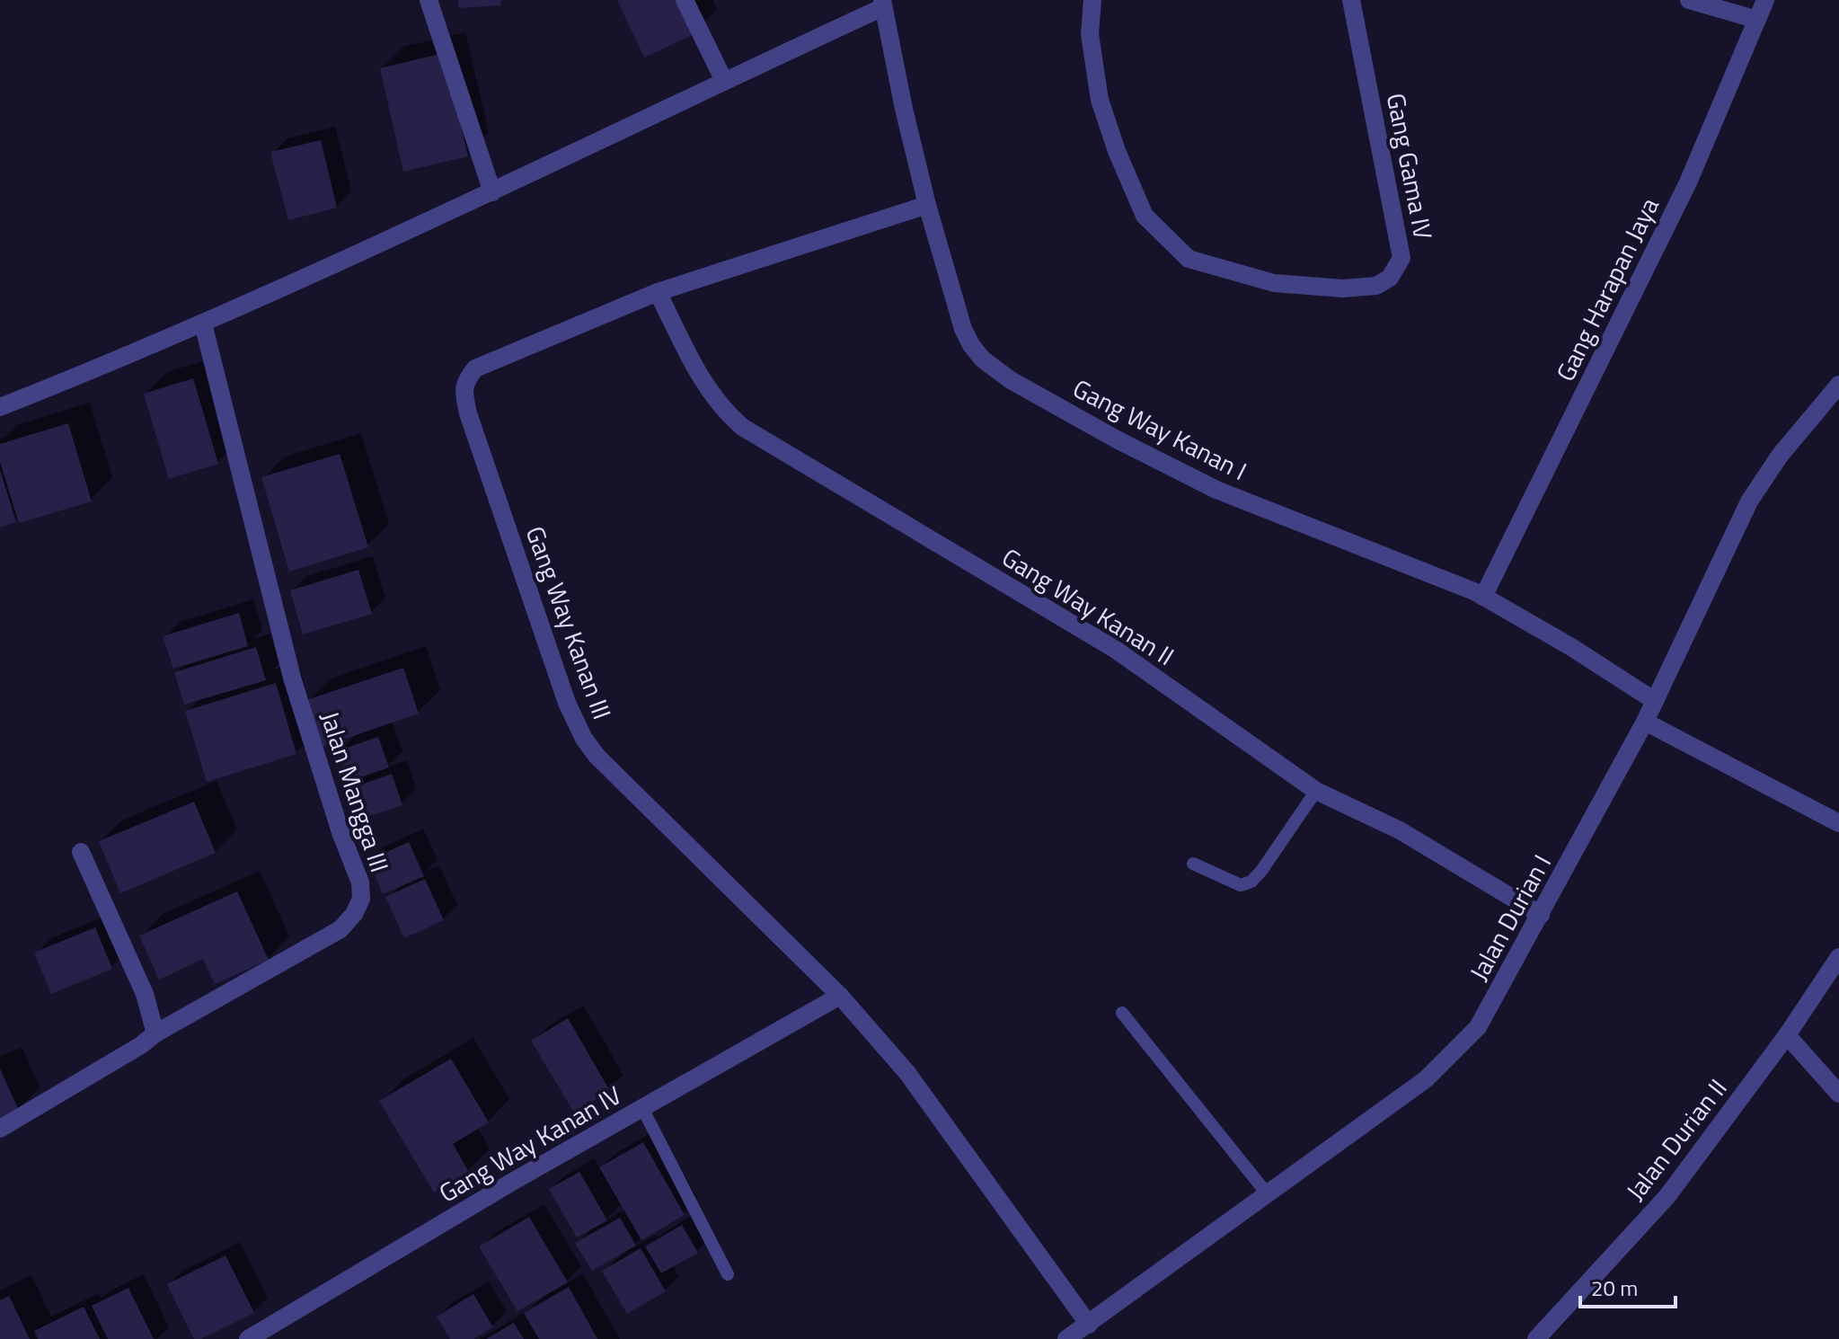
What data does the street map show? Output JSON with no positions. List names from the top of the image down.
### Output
{
  "streets": {
    "street": [
      "Gang Gama IV",
      "Gang Harapan Jaya",
      "Gang Way Kanan I",
      "Gang Way Kanan II",
      "Gang Way Kanan III",
      "Jalan Mangga III",
      "Jalan Durian I",
      "Jalan Durian II",
      "Gang Way Kanan IV"
    ]
  },
  "crossings": [
    ["Gang Harapan Jaya", "Gang Way Kanan I"],
    ["Gang Way Kanan I", "Gang Way Kanan III"],
    ["Gang Way Kanan I", "Jalan Durian I"],
    ["Gang Way Kanan II", "Gang Way Kanan III"],
    ["Gang Way Kanan II", "Jalan Durian I"],
    ["Gang Way Kanan III", "Jalan Durian I"],
    ["Gang Way Kanan III", "Gang Way Kanan IV"]
  ],
  "scale_bar": "20 m"
}
